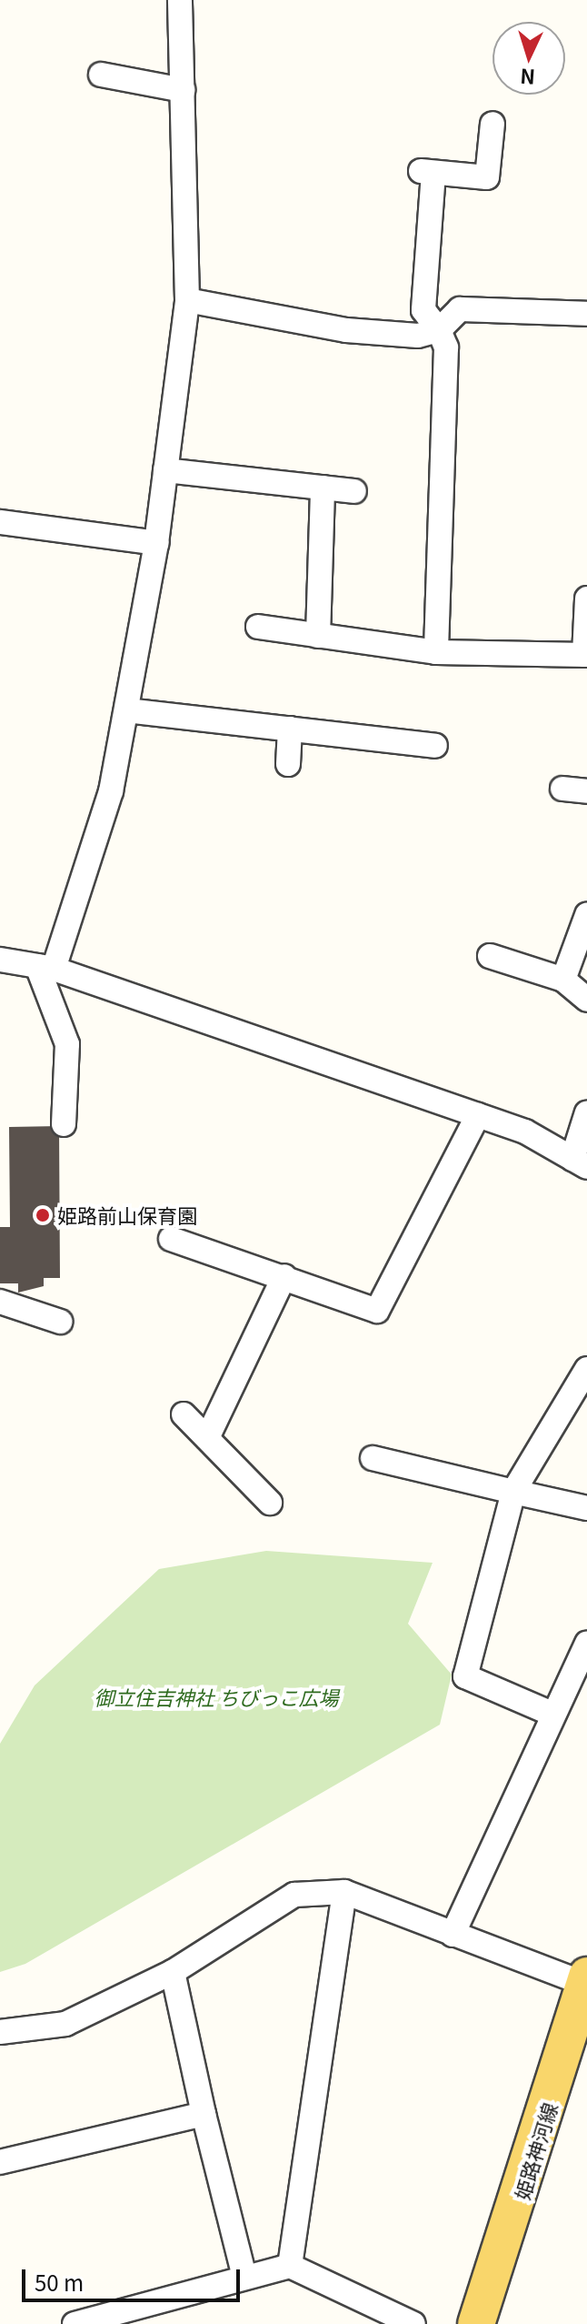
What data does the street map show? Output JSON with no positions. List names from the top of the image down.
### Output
{
  "streets": {
    "main road": ["姫路神河線"]
  },
  "parks": ["御立住吉神社 ちびっこ広場"],
  "places": ["姫路前山保育園"],
  "scale_bar": "50 m",
  "north": "bottom"
}
